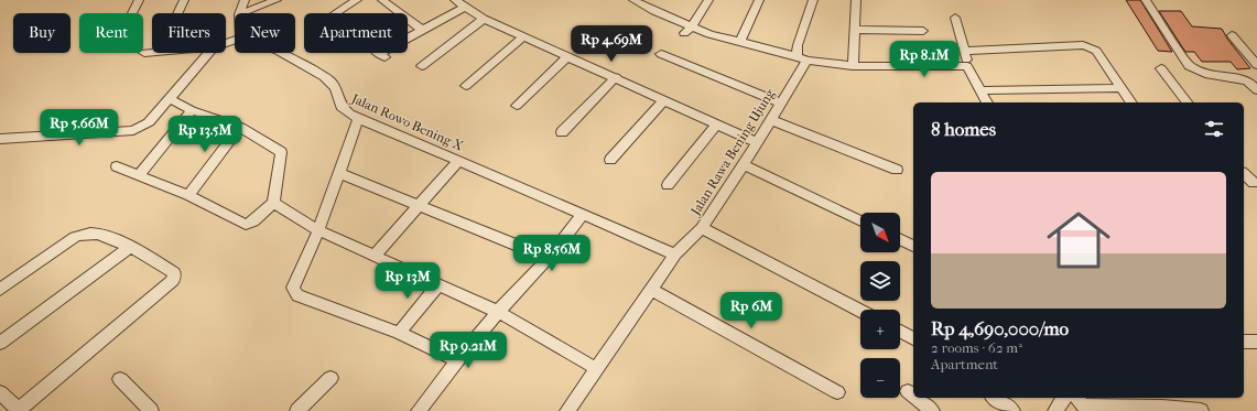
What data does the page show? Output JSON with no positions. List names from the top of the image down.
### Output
{
  "streets": {
    "street": ["Jalan Rowo Bening X", "Jalan Rawa Bening Ujung"]
  },
  "crossings": [
    ["Jalan Rowo Bening X", "Jalan Rawa Bening Ujung"]
  ],
  "north": "bottom right",
  "page": {
    "chip": [
      "Buy",
      "Rent",
      "Filters",
      "New",
      "Apartment"
    ],
    "price": [
      "Rp 4.69M",
      "Rp 8.1M",
      "Rp 5.66M",
      "Rp 13.5M",
      "Rp 8.56M",
      "Rp 13M",
      "Rp 6M",
      "Rp 9.21M"
    ],
    "heading": "8 homes",
    "list": [
      {
        "name": "Rp 4,690,000/mo",
        "note": "2 rooms · 62 m² · Apartment"
      }
    ],
    "map_buttons": ["+", "−"]
  }
}
